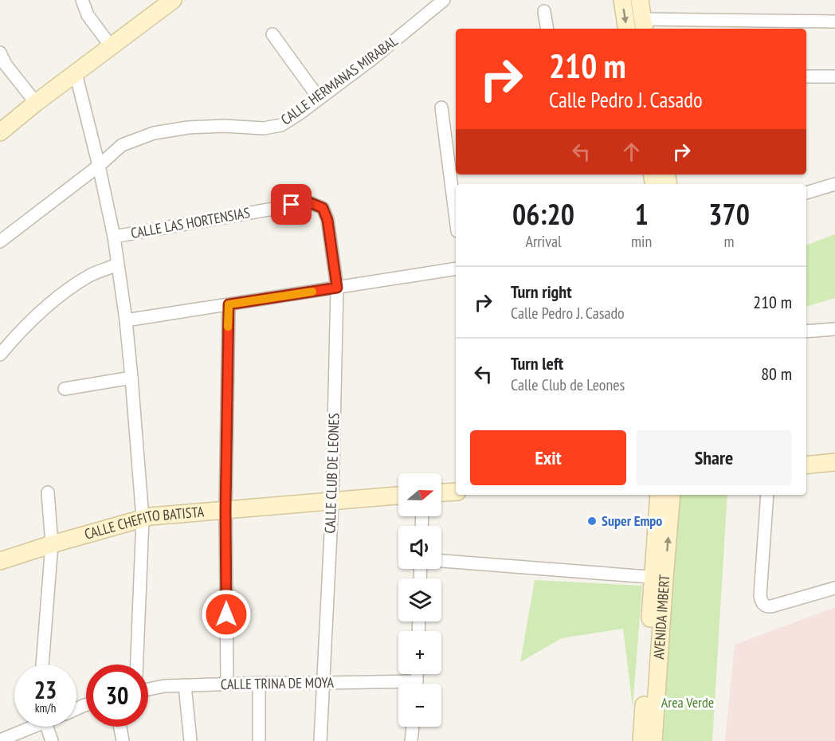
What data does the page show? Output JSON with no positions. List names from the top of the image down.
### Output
{
  "streets": {
    "street": [
      "CALLE HERMANAS MIRABAL",
      "CALLE LAS HORTENSIAS",
      "CALLE CLUB DE LEONES",
      "CALLE CHEFITO BATISTA",
      "AVENIDA IMBERT",
      "CALLE TRINA DE MOYA"
    ]
  },
  "crossings": [
    ["CALLE LAS HORTENSIAS", "CALLE CLUB DE LEONES"],
    ["CALLE CLUB DE LEONES", "CALLE CHEFITO BATISTA"],
    ["CALLE CLUB DE LEONES", "CALLE TRINA DE MOYA"]
  ],
  "parks": ["Area Verde"],
  "places": ["Super Empo"],
  "north": "right",
  "page": {
    "turn": ["210 m", "Calle Pedro J. Casado"],
    "eta": [
      "06:20",
      "Arrival",
      "1",
      "min",
      "370",
      "m"
    ],
    "list": [
      {
        "name": "Turn right",
        "note": "Calle Pedro J. Casado",
        "value": "210 m"
      },
      {
        "name": "Turn left",
        "note": "Calle Club de Leones",
        "value": "80 m"
      }
    ],
    "buttons": ["Exit", "Share"],
    "map_buttons": ["+", "−"],
    "speed": "23 km/h",
    "limit": "30"
  }
}
